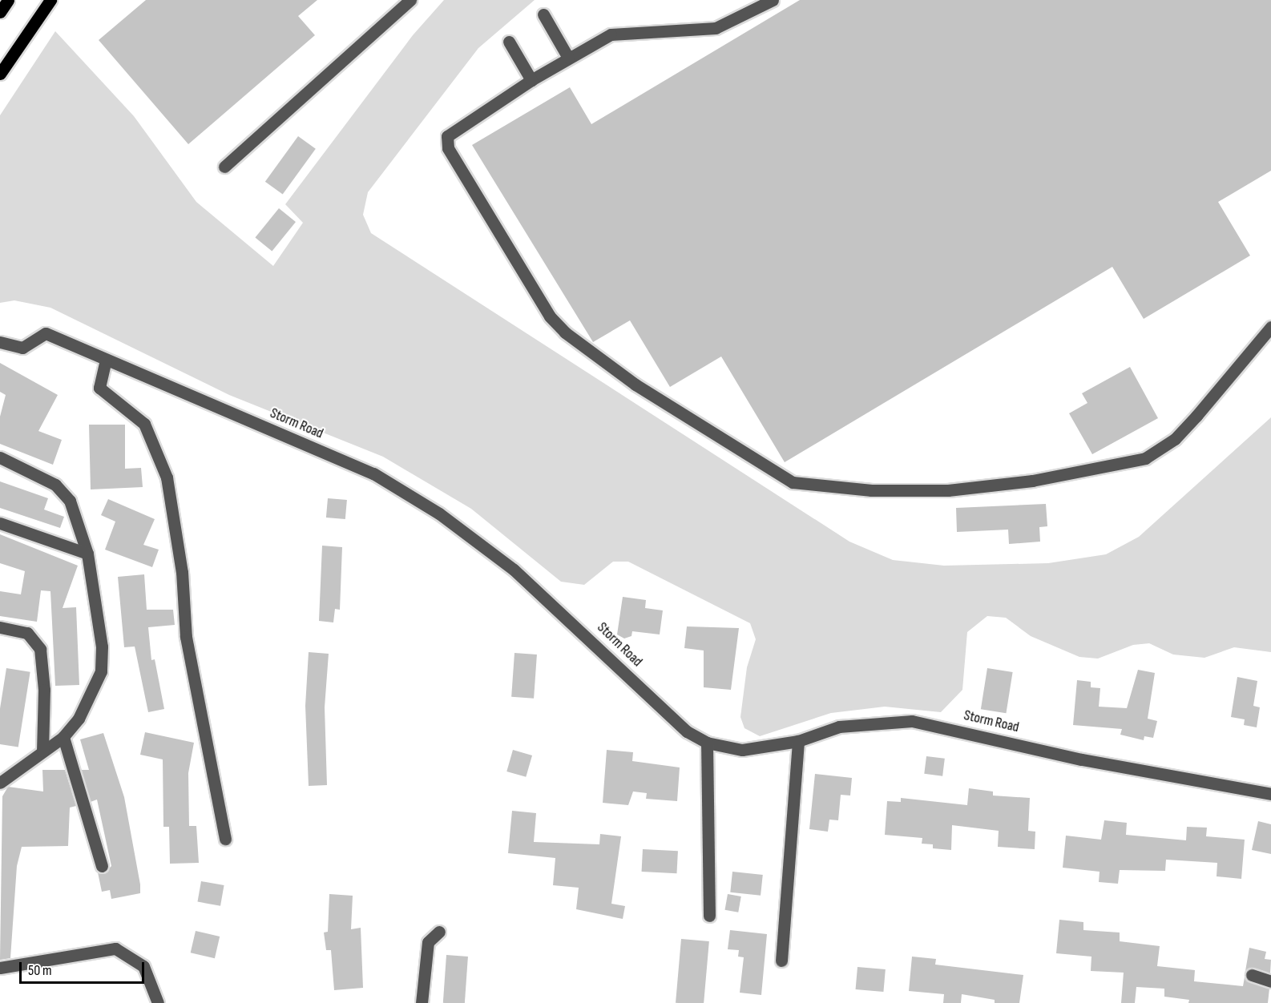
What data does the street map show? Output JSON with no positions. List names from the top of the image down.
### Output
{
  "streets": {
    "street": ["Storm Road"]
  },
  "scale_bar": "50 m"
}
